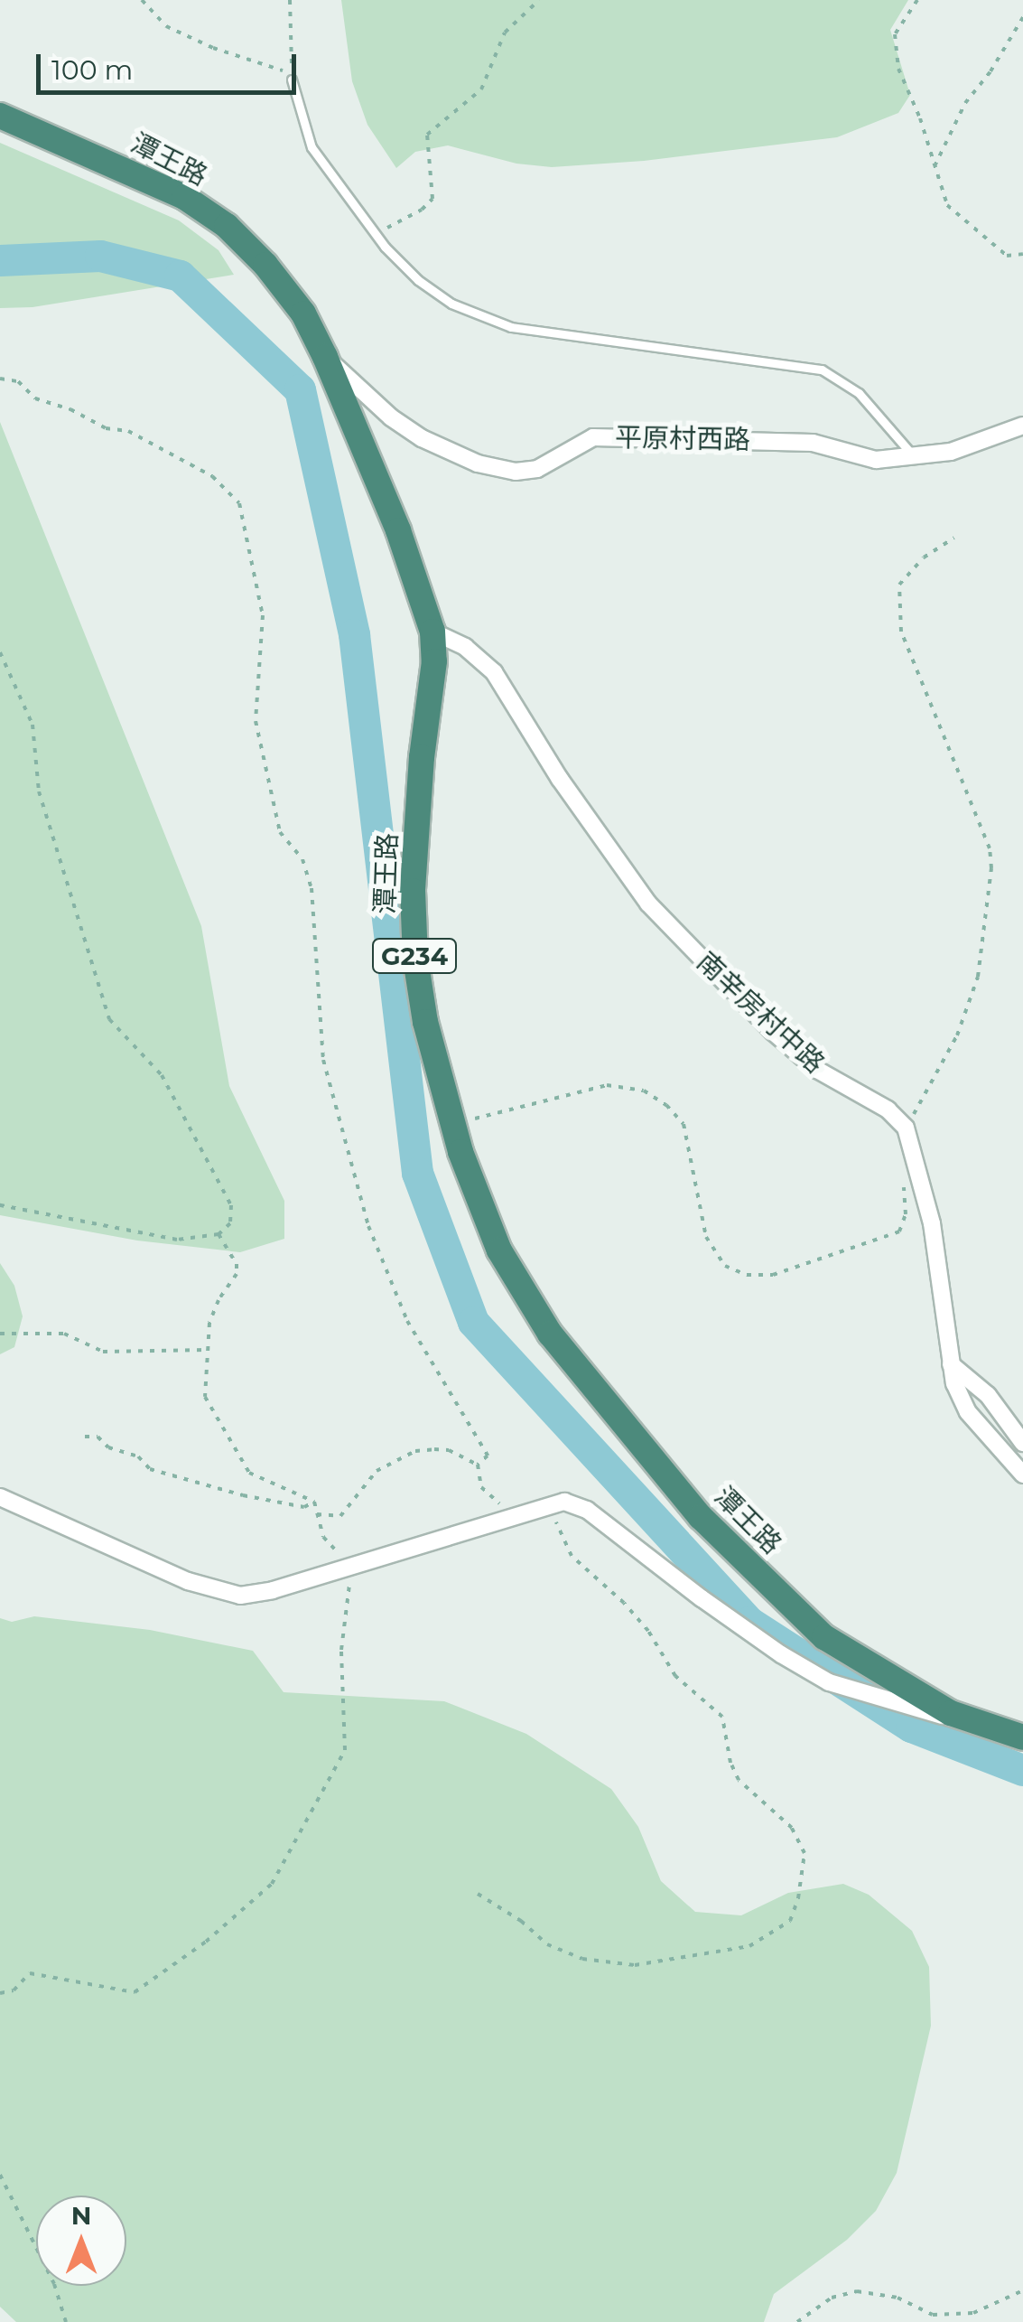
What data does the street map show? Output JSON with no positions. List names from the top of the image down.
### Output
{
  "streets": {
    "highway": ["潭王路", "G234"],
    "street": ["平原村西路", "南辛房村中路"]
  },
  "crossings": [
    ["潭王路", "平原村西路"],
    ["潭王路", "南辛房村中路"]
  ],
  "scale_bar": "100 m",
  "north": "top"
}
